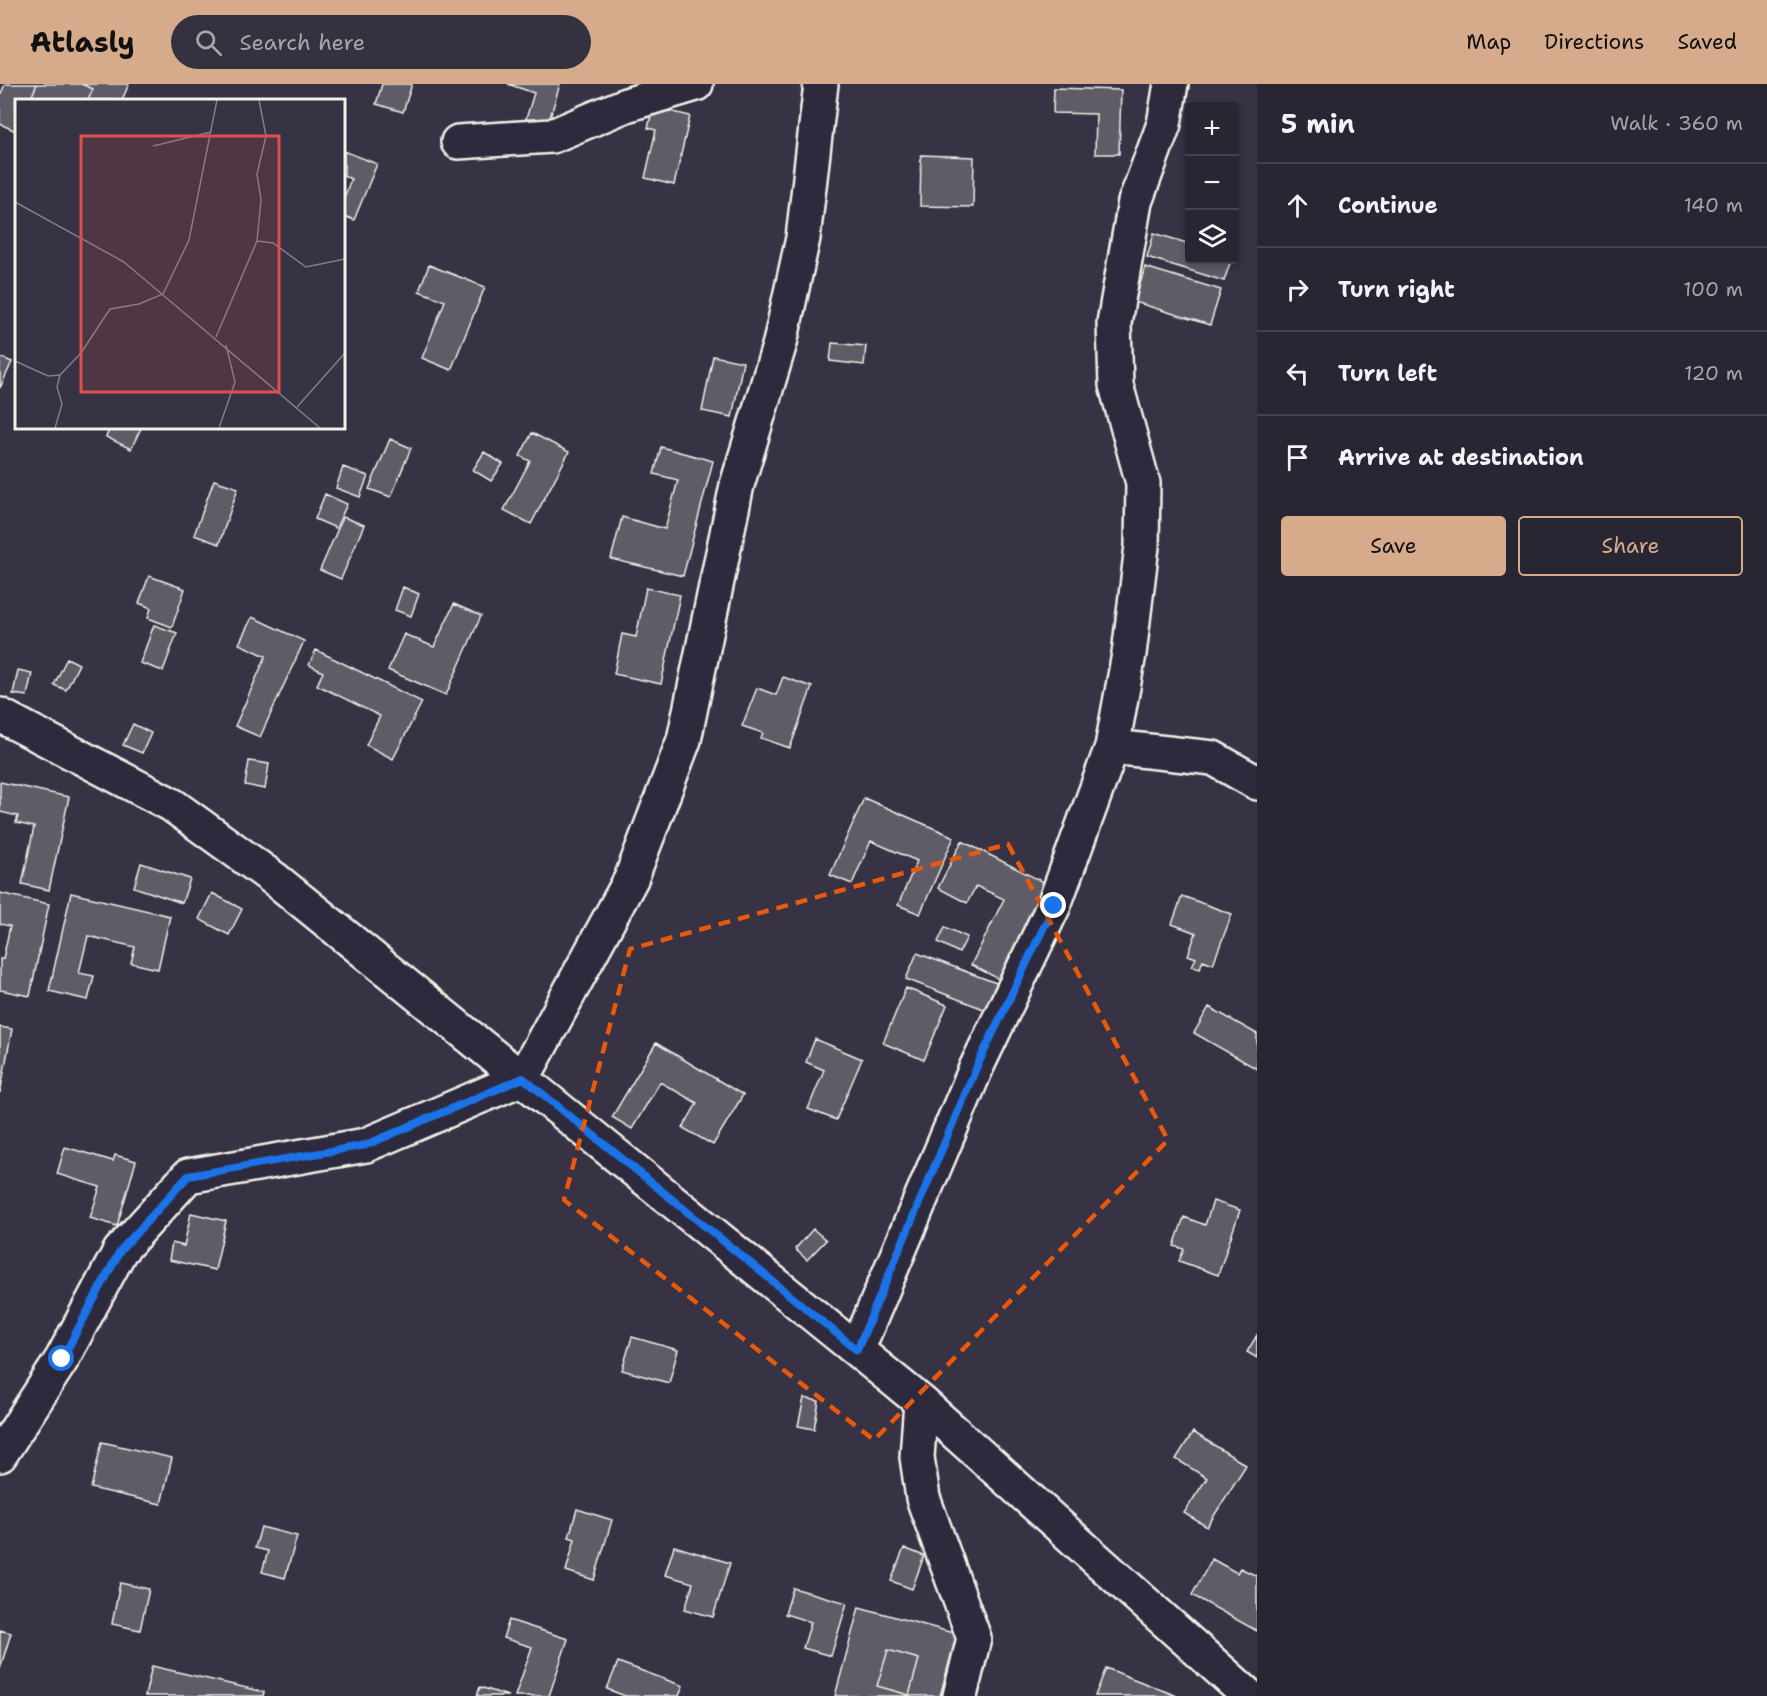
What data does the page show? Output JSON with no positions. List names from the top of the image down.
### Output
{
  "page": {
    "header": "Atlasly",
    "search": "Search here",
    "nav": ["Map", "Directions", "Saved"],
    "heading": ["5 min", "Walk · 360 m"],
    "map_buttons": ["+", "−"],
    "list": [
      ["Continue", "140 m"],
      ["Turn right", "100 m"],
      ["Turn left", "120 m"],
      "Arrive at destination"
    ],
    "buttons": ["Save", "Share"]
  }
}
